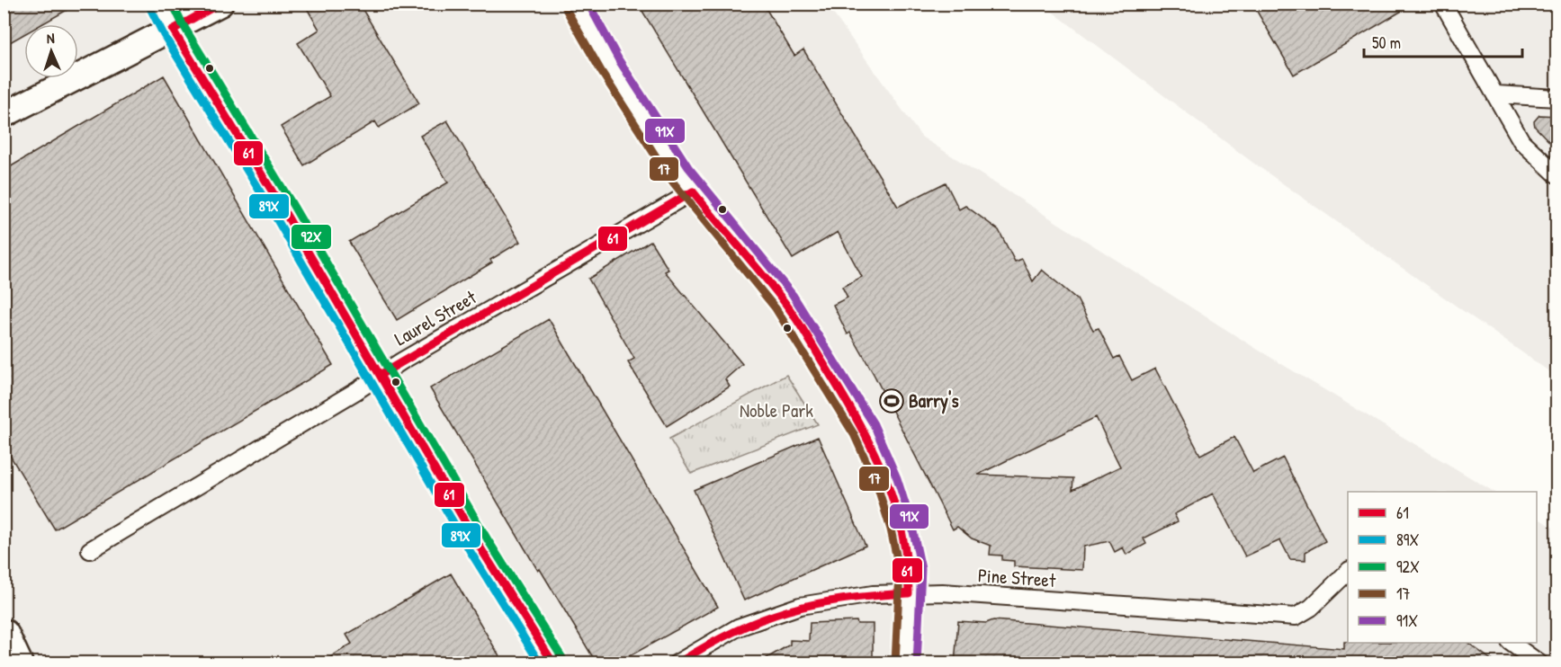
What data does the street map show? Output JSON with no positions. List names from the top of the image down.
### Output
{
  "streets": {
    "street": ["Laurel Street", "Pine Street"]
  },
  "parks": ["Noble Park"],
  "places": {
    "sports": ["Barry's"]
  },
  "lines": [
    "transit line 61",
    "transit line 92X",
    "transit line 91X",
    "transit line 89X",
    "transit line 17"
  ],
  "legend": [
    "61",
    "89X",
    "92X",
    "17",
    "91X"
  ],
  "scale_bar": "50 m",
  "north": "top"
}
